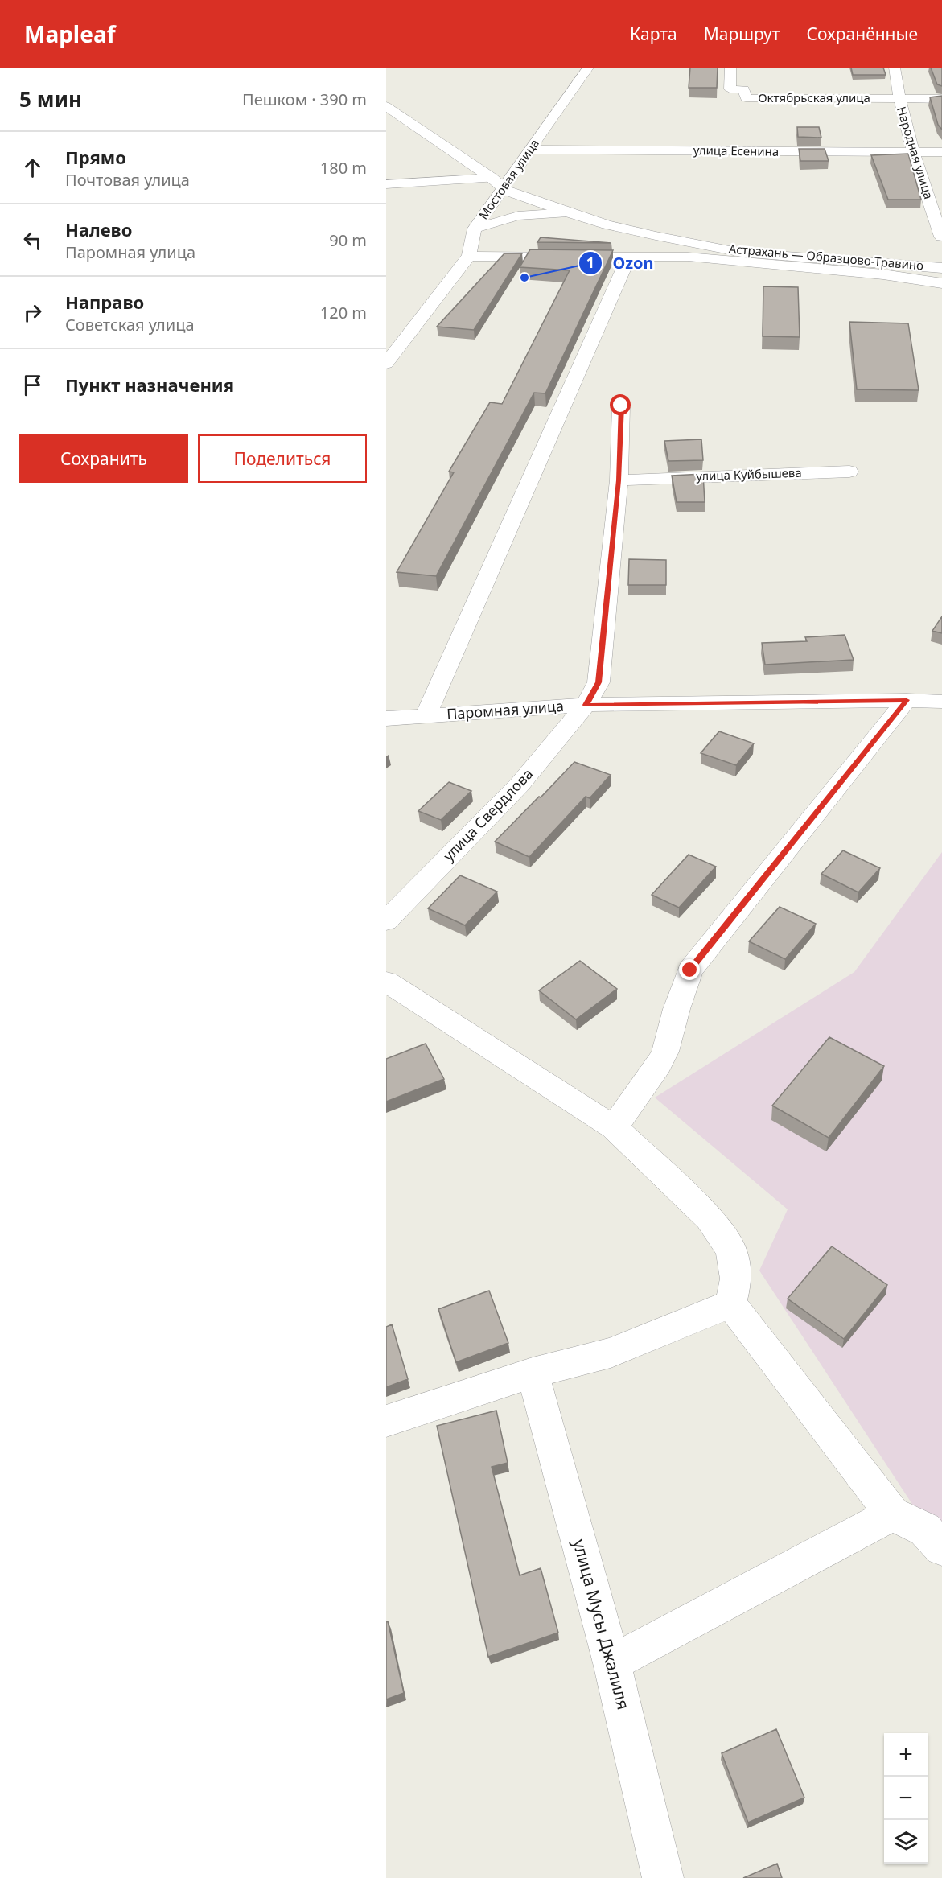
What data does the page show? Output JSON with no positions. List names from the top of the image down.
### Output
{
  "streets": {
    "street": [
      "Октябрьская улица",
      "улица Есенина",
      "Народная улица",
      "Мостовая улица",
      "Астрахань — Образцово-Травино",
      "улица Куйбышева",
      "Паромная улица",
      "улица Свердлова",
      "улица Мусы Джалиля"
    ]
  },
  "crossings": [
    ["Октябрьская улица", "Народная улица"],
    ["улица Есенина", "Народная улица"],
    ["улица Есенина", "Мостовая улица"],
    ["Мостовая улица", "Астрахань — Образцово-Травино"],
    ["улица Куйбышева", "улица Свердлова"],
    ["Паромная улица", "улица Свердлова"]
  ],
  "places": ["Ozon"],
  "page": {
    "header": "Mapleaf",
    "nav": ["Карта", "Маршрут", "Сохранённые"],
    "heading": ["5 мин", "Пешком · 390 m"],
    "list": [
      ["Прямо", "Почтовая улица", "180 m"],
      ["Налево", "Паромная улица", "90 m"],
      ["Направо", "Советская улица", "120 m"],
      "Пункт назначения"
    ],
    "buttons": ["Сохранить", "Поделиться"],
    "map_buttons": ["+", "−"]
  }
}
